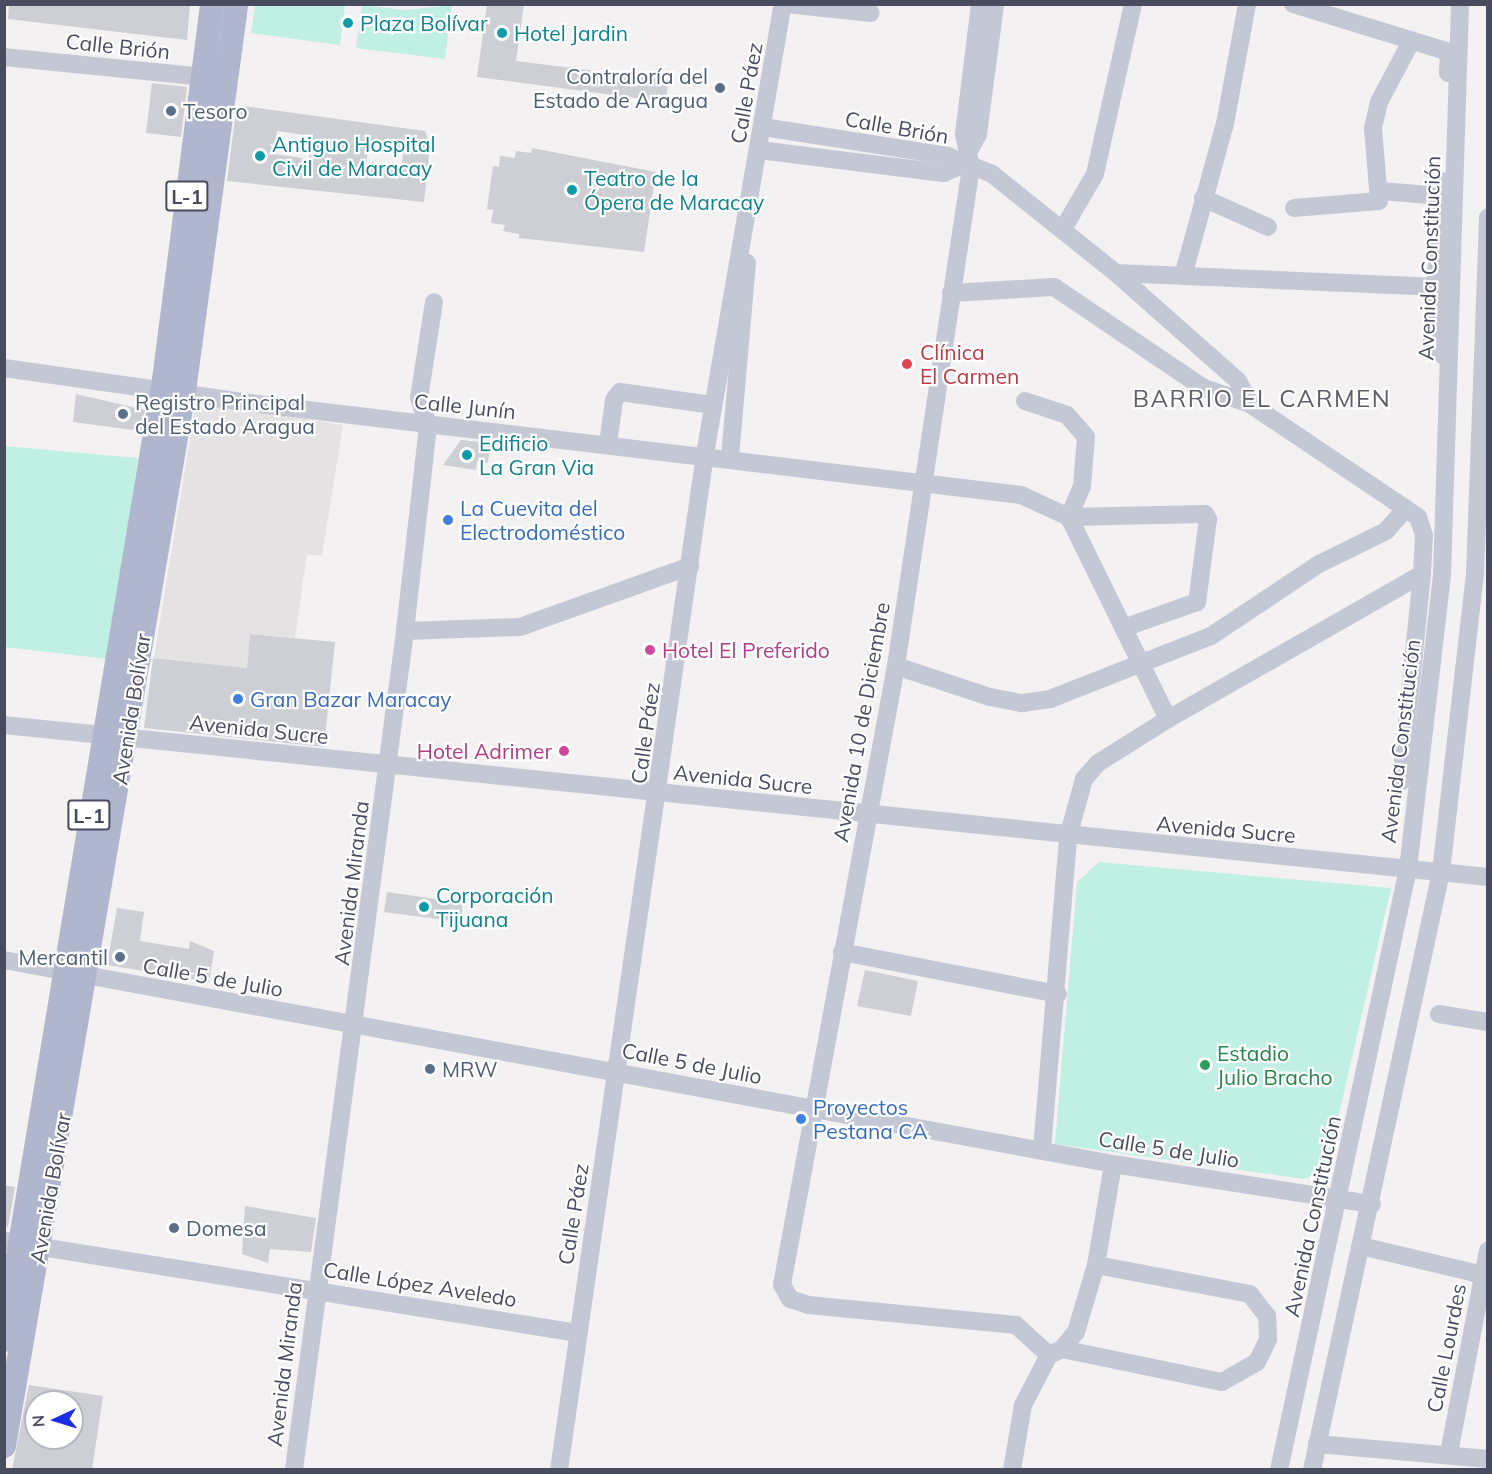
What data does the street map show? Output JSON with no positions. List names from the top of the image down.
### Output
{
  "streets": {
    "main road": ["L-1", "Avenida Bolívar"],
    "street": [
      "Calle Brión",
      "Calle Páez",
      "Avenida Constitución",
      "Calle Junín",
      "Avenida 10 de Diciembre",
      "Avenida Sucre",
      "Avenida Miranda",
      "Calle 5 de Julio",
      "Calle López Aveledo",
      "Calle Lourdes"
    ]
  },
  "crossings": [
    ["Calle Brión", "Calle Páez"],
    ["Calle Brión", "Avenida Bolívar"],
    ["Calle Brión", "Avenida 10 de Diciembre"],
    ["Calle Páez", "Calle Junín"],
    ["Calle Páez", "Avenida Sucre"],
    ["Calle Páez", "Calle 5 de Julio"],
    ["Calle Páez", "Calle López Aveledo"],
    ["Avenida Constitución", "Avenida Sucre"],
    ["Avenida Constitución", "Calle 5 de Julio"],
    ["Calle Junín", "Avenida Bolívar"],
    ["Calle Junín", "Avenida 10 de Diciembre"],
    ["Calle Junín", "Avenida Miranda"],
    ["Avenida Bolívar", "Avenida Sucre"],
    ["Avenida Bolívar", "Calle 5 de Julio"],
    ["Avenida Bolívar", "Calle López Aveledo"],
    ["Avenida 10 de Diciembre", "Avenida Sucre"],
    ["Avenida 10 de Diciembre", "Calle 5 de Julio"],
    ["Avenida Sucre", "Avenida Miranda"],
    ["Avenida Miranda", "Calle 5 de Julio"],
    ["Avenida Miranda", "Calle López Aveledo"]
  ],
  "districts": ["BARRIO EL CARMEN"],
  "places": [
    "Plaza Bolívar",
    "Hotel Jardin",
    "Contraloría del Estado de Aragua",
    "Tesoro",
    "Antiguo Hospital Civil de Maracay",
    "Teatro de la Ópera de Maracay",
    "Clínica El Carmen",
    "Registro Principal del Estado Aragua",
    "Edificio La Gran Via",
    "La Cuevita del Electrodoméstico",
    "Hotel El Preferido",
    "Gran Bazar Maracay",
    "Hotel Adrimer",
    "Corporación Tijuana",
    "Mercantil",
    "Estadio Julio Bracho",
    "MRW",
    "Proyectos Pestana CA",
    "Domesa"
  ],
  "north": "left"
}
